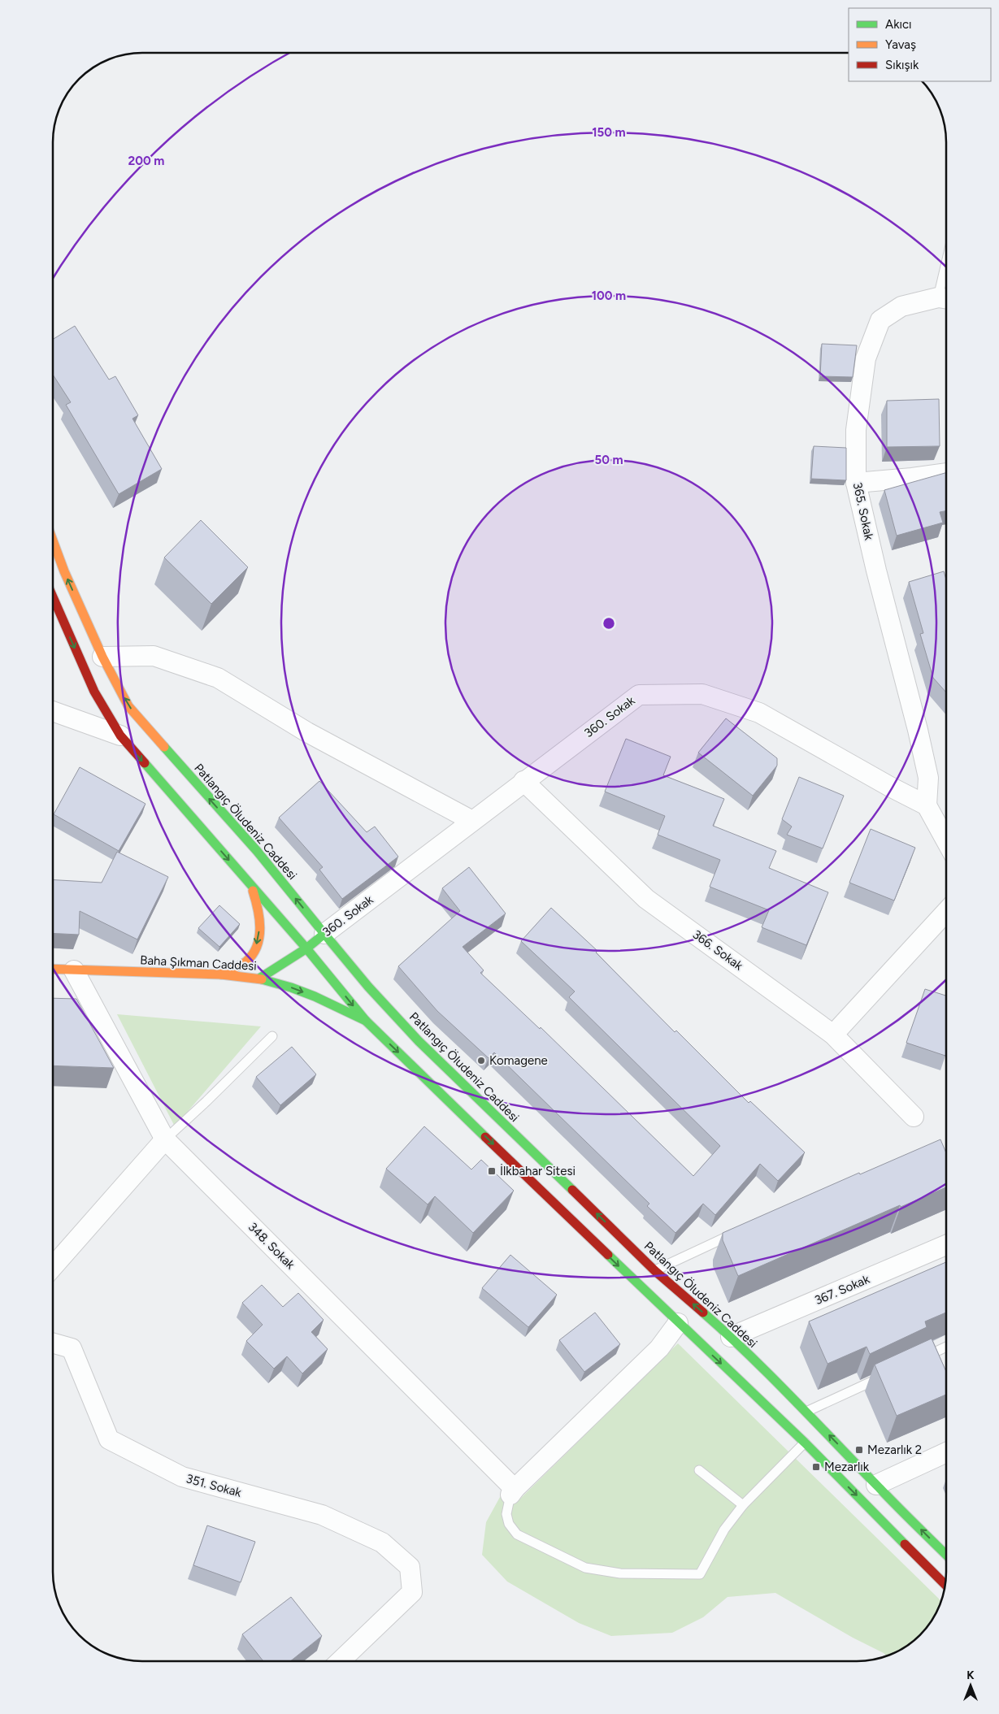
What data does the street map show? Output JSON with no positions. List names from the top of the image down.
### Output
{
  "streets": {
    "main road": ["360. Sokak", "Patlangıç Öludeniz Caddesi", "Baha Şıkman Caddesi"],
    "street": [
      "365. Sokak",
      "366. Sokak",
      "348. Sokak",
      "367. Sokak",
      "351. Sokak"
    ]
  },
  "crossings": [
    ["365. Sokak", "360. Sokak"],
    ["360. Sokak", "Patlangıç Öludeniz Caddesi"],
    ["360. Sokak", "366. Sokak"],
    ["360. Sokak", "Baha Şıkman Caddesi"],
    ["Patlangıç Öludeniz Caddesi", "367. Sokak"],
    ["Baha Şıkman Caddesi", "348. Sokak"]
  ],
  "one_way": ["Baha Şıkman Caddesi"],
  "places": {
    "other": ["Komagene"],
    "transit": ["İlkbahar Sitesi", "Mezarlık 2", "Mezarlık"]
  },
  "legend": ["Akıcı", "Yavaş", "Sıkışık"],
  "north": "top",
  "rings": [
    "150 m",
    "200 m",
    "100 m",
    "50 m"
  ]
}
